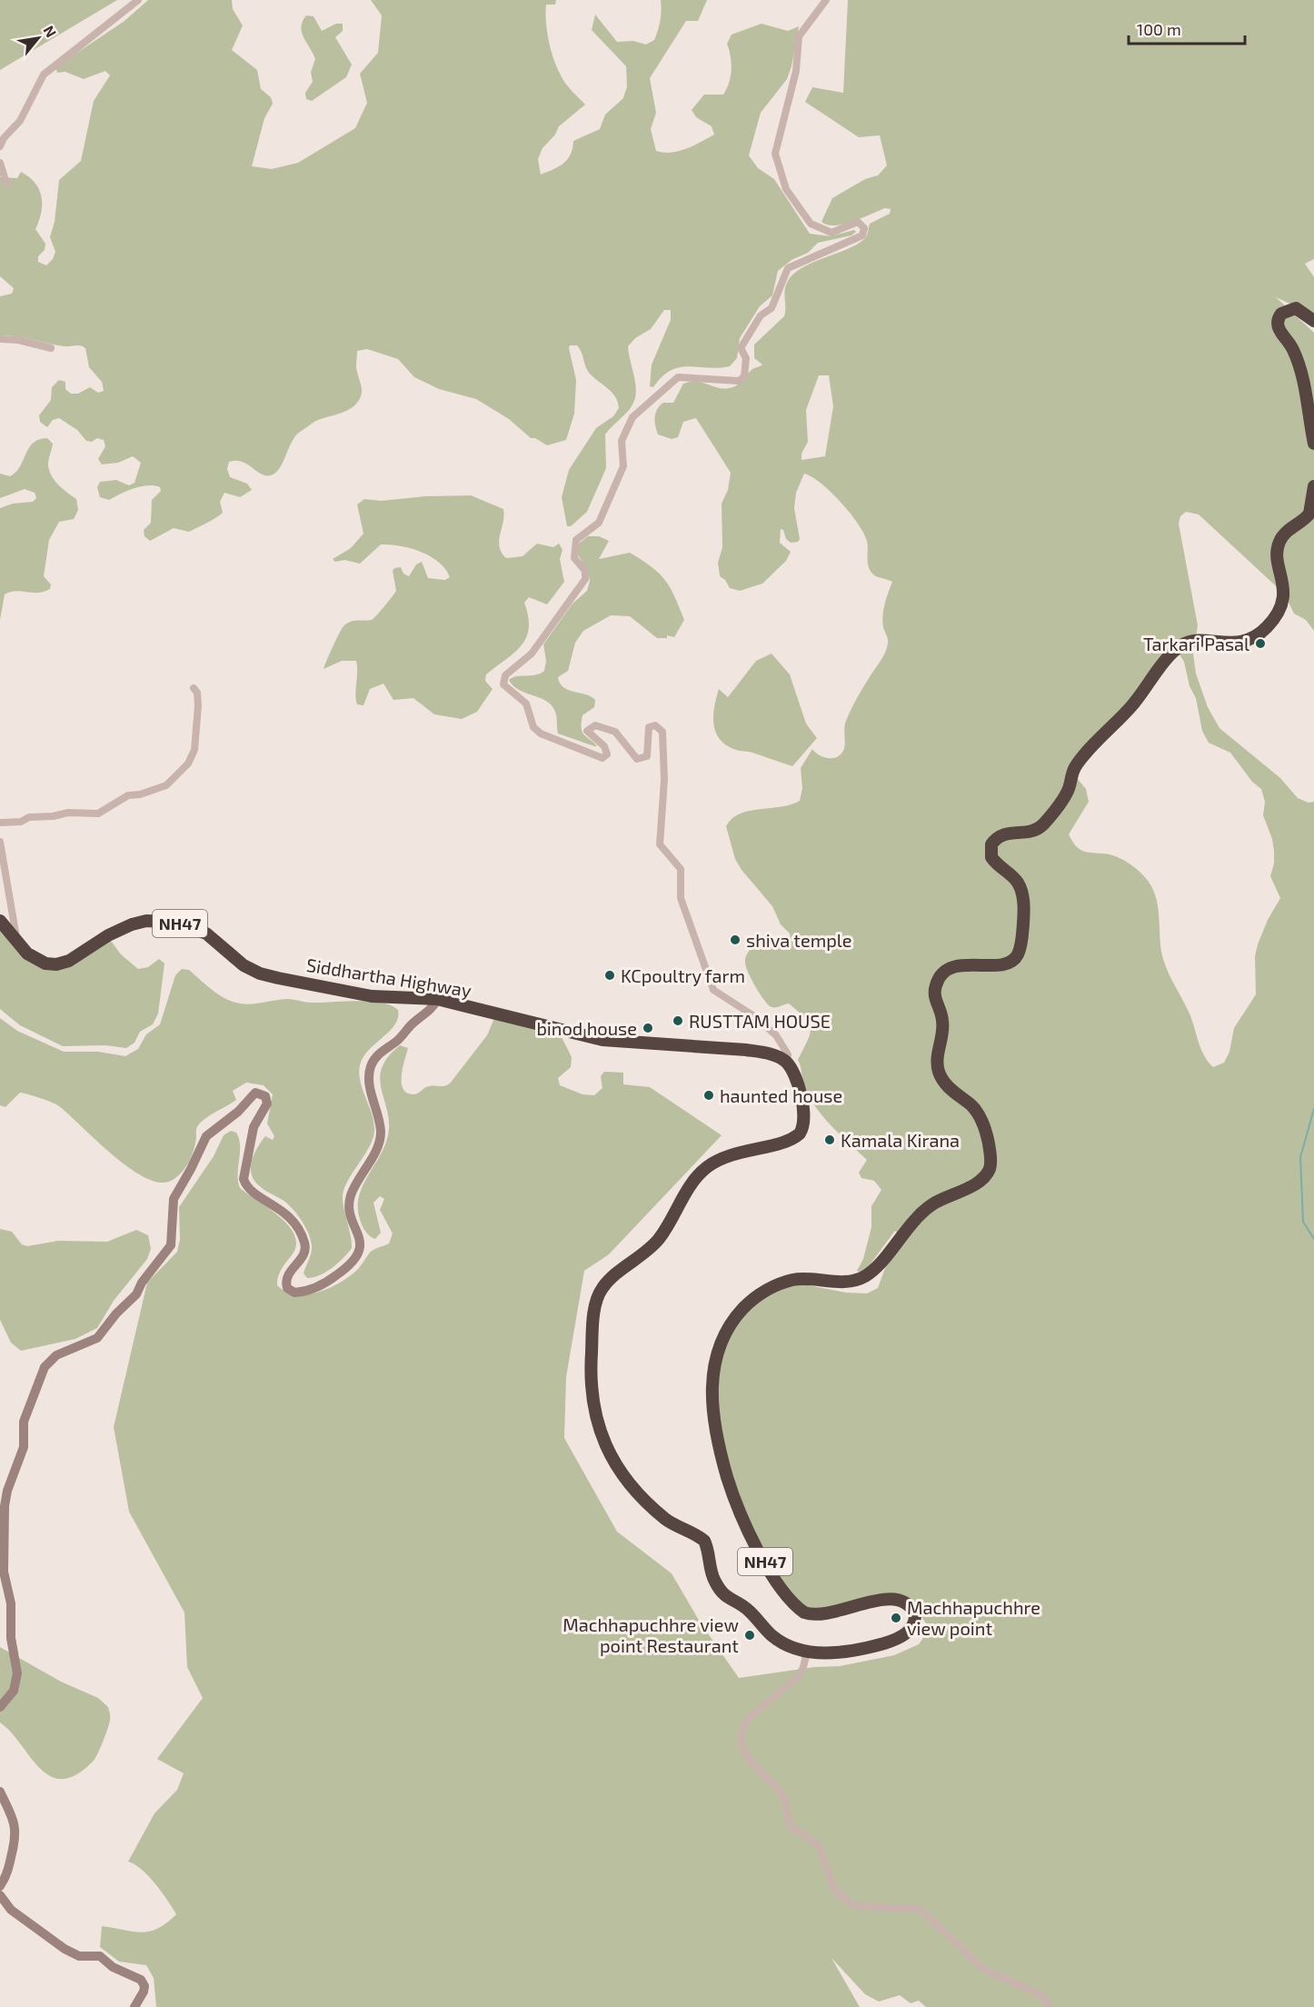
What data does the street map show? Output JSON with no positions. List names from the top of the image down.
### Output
{
  "streets": {
    "highway": ["NH47", "Siddhartha Highway"]
  },
  "crossings": [
    ["NH47", "Siddhartha Highway"]
  ],
  "places": [
    "Tarkari Pasal",
    "shiva temple",
    "KCpoultry farm",
    "RUSTTAM HOUSE",
    "binod house",
    "haunted house",
    "Kamala Kirana",
    "Machhapuchhre view point",
    "Machhapuchhre view point Restaurant"
  ],
  "scale_bar": "100 m",
  "north": "top right"
}
